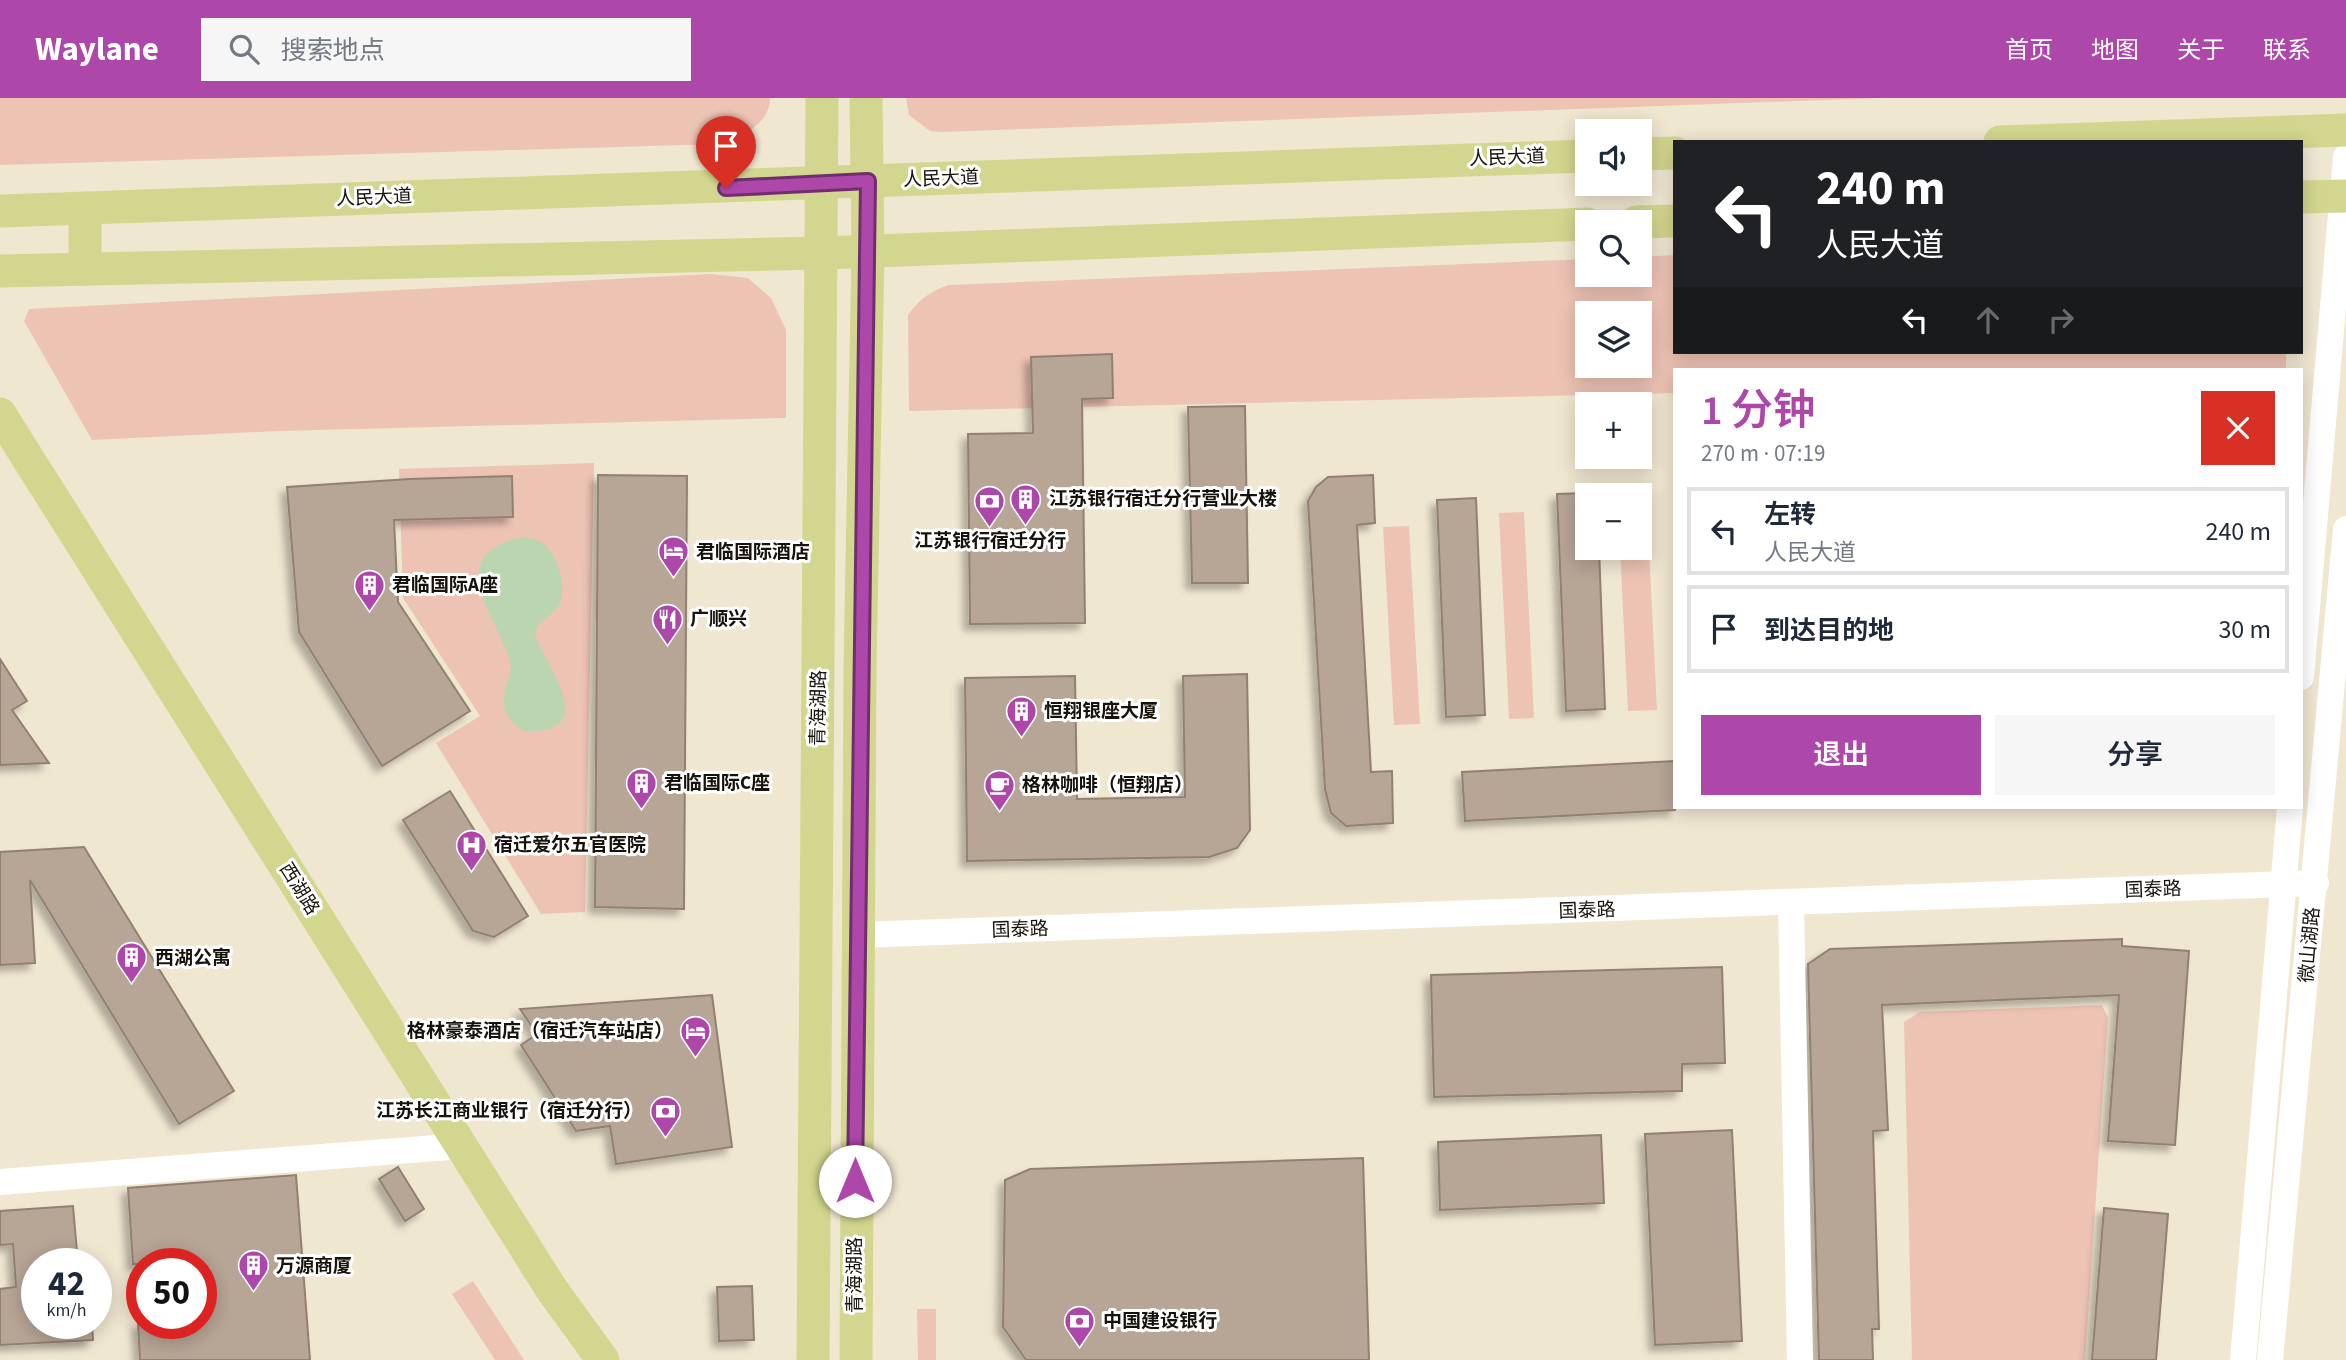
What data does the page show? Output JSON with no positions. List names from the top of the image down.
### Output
{
  "streets": {
    "main road": ["人民大道", "青海湖路", "西湖路"],
    "street": ["国泰路", "微山湖路"]
  },
  "crossings": [
    ["人民大道", "青海湖路"],
    ["青海湖路", "国泰路"],
    ["国泰路", "微山湖路"]
  ],
  "places": {
    "building": [
      "江苏银行宿迁分行营业大楼",
      "君临国际A座",
      "恒翔银座大厦",
      "君临国际C座",
      "西湖公寓",
      "万源商厦"
    ],
    "bank": ["江苏银行宿迁分行", "江苏长江商业银行（宿迁分行）", "中国建设银行"],
    "hotel": ["君临国际酒店", "格林豪泰酒店（宿迁汽车站店）"],
    "restaurant": ["广顺兴"],
    "cafe": ["格林咖啡（恒翔店）"],
    "hospital": ["宿迁爱尔五官医院"]
  },
  "page": {
    "header": "Waylane",
    "search": "搜索地点",
    "nav": [
      "首页",
      "地图",
      "关于",
      "联系"
    ],
    "map_buttons": ["+", "−"],
    "turn": ["240 m", "人民大道"],
    "heading": ["1 分钟", "270 m · 07:19"],
    "list": [
      {
        "name": "左转",
        "note": "人民大道",
        "value": "240 m"
      },
      {
        "name": "到达目的地",
        "value": "30 m"
      }
    ],
    "buttons": ["退出", "分享"],
    "speed": "42 km/h",
    "limit": "50"
  }
}
